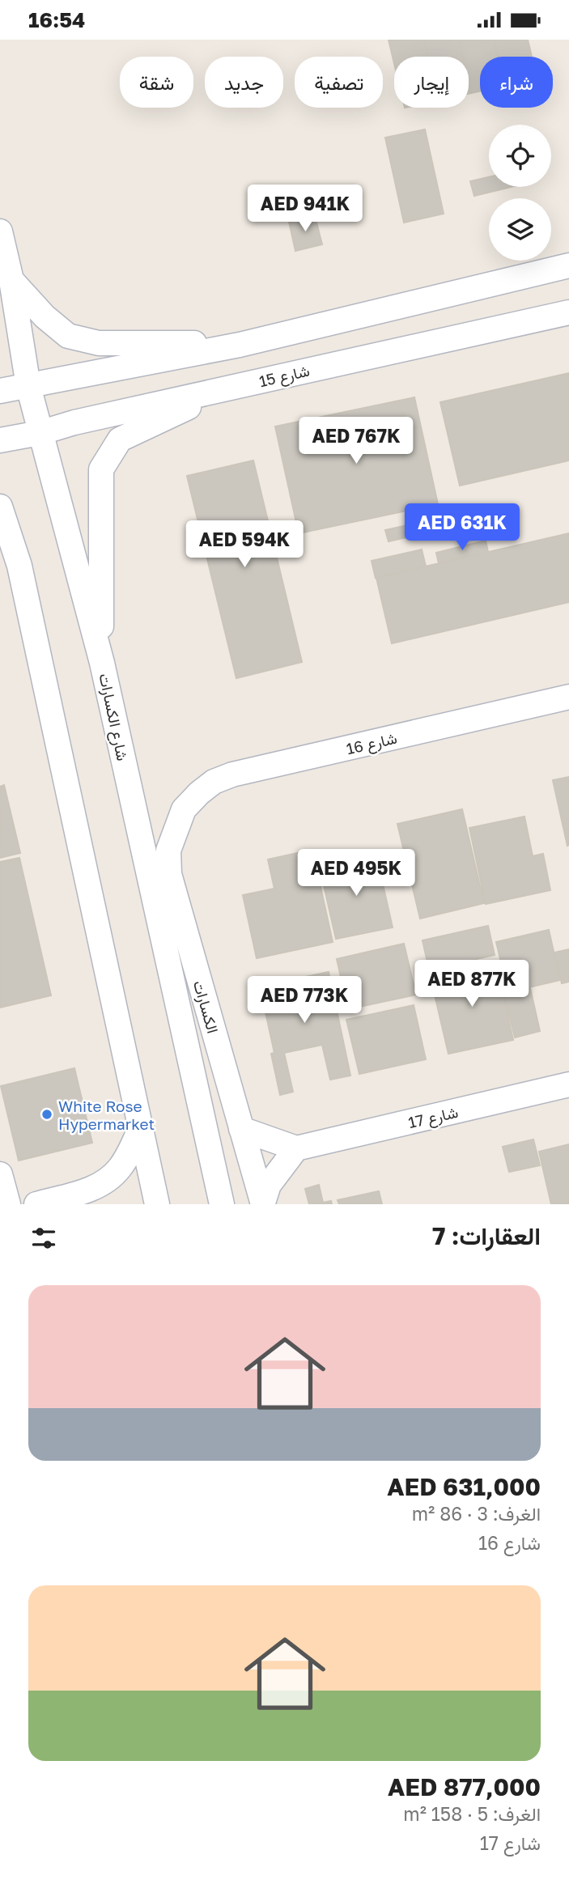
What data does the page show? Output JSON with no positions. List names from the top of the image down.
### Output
{
  "streets": {
    "street": [
      "شارع 15",
      "شارع الكسارات",
      "شارع 16",
      "الكسارات",
      "شارع 17"
    ]
  },
  "crossings": [
    ["شارع 15", "شارع الكسارات"],
    ["شارع 16", "الكسارات"]
  ],
  "places": ["White Rose Hypermarket"],
  "page": {
    "status": "16:54",
    "chip": [
      "شراء",
      "إيجار",
      "تصفية",
      "جديد",
      "شقة"
    ],
    "price": [
      "AED 941K",
      "AED 767K",
      "AED 631K",
      "AED 594K",
      "AED 495K",
      "AED 877K",
      "AED 773K"
    ],
    "heading": "العقارات: 7",
    "list": [
      {
        "name": "AED 631,000",
        "note": "الغرف: 3 · 86 m² · شارع 16"
      },
      {
        "name": "AED 877,000",
        "note": "الغرف: 5 · 158 m² · شارع 17"
      }
    ]
  }
}
